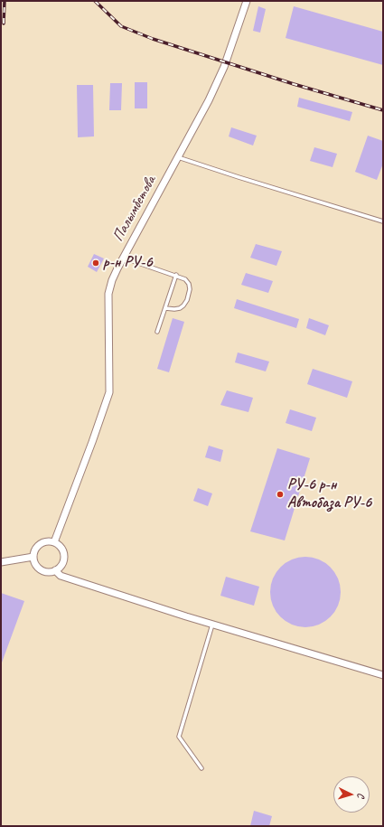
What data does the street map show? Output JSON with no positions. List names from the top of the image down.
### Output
{
  "streets": {
    "street": ["Палымбетова"]
  },
  "places": ["р-н РУ-6", "РУ-6 р-н Автобаза РУ-6"],
  "north": "right"
}
